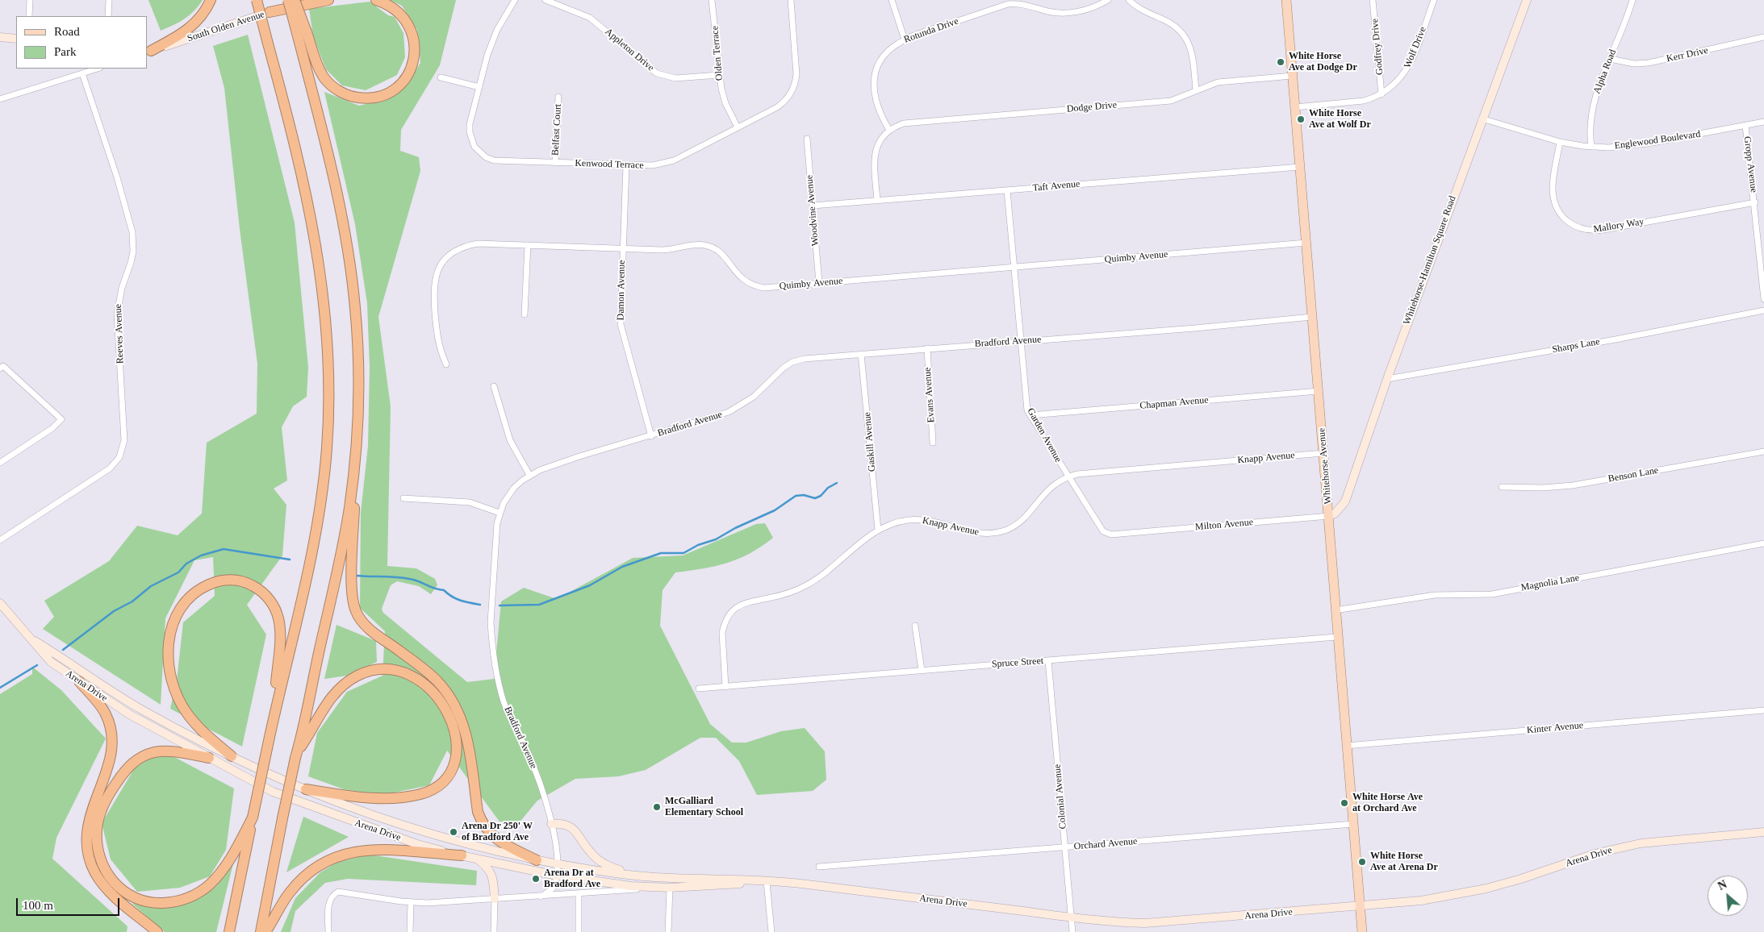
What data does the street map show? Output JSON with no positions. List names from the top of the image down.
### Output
{
  "streets": {
    "main road": [
      "South Olden Avenue",
      "Whitehorse-Hamilton Square Road",
      "Whitehorse Avenue",
      "Arena Drive"
    ],
    "street": [
      "Rotunda Drive",
      "Godfrey Drive",
      "Wolf Drive",
      "Appleton Drive",
      "Olden Terrace",
      "Kerr Drive",
      "Alpha Road",
      "Dodge Drive",
      "Belfast Court",
      "Englewood Boulevard",
      "Kenwood Terrace",
      "Gropp Avenue",
      "Taft Avenue",
      "Woodvine Avenue",
      "Mallory Way",
      "Quimby Avenue",
      "Damon Avenue",
      "Reeves Avenue",
      "Bradford Avenue",
      "Sharps Lane",
      "Evans Avenue",
      "Chapman Avenue",
      "Garden Avenue",
      "Gaskill Avenue",
      "Knapp Avenue",
      "Benson Lane",
      "Milton Avenue",
      "Magnolia Lane",
      "Spruce Street",
      "Kinter Avenue",
      "Colonial Avenue",
      "Orchard Avenue"
    ]
  },
  "crossings": [
    ["Rotunda Drive", "Dodge Drive"],
    ["Godfrey Drive", "Wolf Drive"],
    ["Wolf Drive", "Whitehorse Avenue"],
    ["Appleton Drive", "Olden Terrace"],
    ["Olden Terrace", "Kenwood Terrace"],
    ["Kerr Drive", "Alpha Road"],
    ["Alpha Road", "Englewood Boulevard"],
    ["Dodge Drive", "Whitehorse Avenue"],
    ["Belfast Court", "Kenwood Terrace"],
    ["Englewood Boulevard", "Gropp Avenue"],
    ["Englewood Boulevard", "Mallory Way"],
    ["Englewood Boulevard", "Whitehorse-Hamilton Square Road"],
    ["Kenwood Terrace", "Damon Avenue"],
    ["Gropp Avenue", "Mallory Way"],
    ["Taft Avenue", "Woodvine Avenue"],
    ["Taft Avenue", "Garden Avenue"],
    ["Taft Avenue", "Whitehorse Avenue"],
    ["Woodvine Avenue", "Quimby Avenue"],
    ["Quimby Avenue", "Damon Avenue"],
    ["Quimby Avenue", "Garden Avenue"],
    ["Quimby Avenue", "Whitehorse Avenue"],
    ["Whitehorse-Hamilton Square Road", "Sharps Lane"],
    ["Whitehorse-Hamilton Square Road", "Whitehorse Avenue"],
    ["Whitehorse-Hamilton Square Road", "Milton Avenue"],
    ["Damon Avenue", "Bradford Avenue"],
    ["Bradford Avenue", "Evans Avenue"],
    ["Bradford Avenue", "Garden Avenue"],
    ["Bradford Avenue", "Gaskill Avenue"],
    ["Bradford Avenue", "Whitehorse Avenue"],
    ["Bradford Avenue", "Arena Drive"],
    ["Chapman Avenue", "Garden Avenue"],
    ["Chapman Avenue", "Whitehorse Avenue"],
    ["Garden Avenue", "Knapp Avenue"],
    ["Garden Avenue", "Milton Avenue"],
    ["Gaskill Avenue", "Knapp Avenue"],
    ["Knapp Avenue", "Whitehorse Avenue"],
    ["Knapp Avenue", "Spruce Street"],
    ["Whitehorse Avenue", "Milton Avenue"],
    ["Whitehorse Avenue", "Magnolia Lane"],
    ["Whitehorse Avenue", "Spruce Street"],
    ["Whitehorse Avenue", "Arena Drive"],
    ["Whitehorse Avenue", "Kinter Avenue"],
    ["Whitehorse Avenue", "Orchard Avenue"],
    ["Spruce Street", "Colonial Avenue"],
    ["Arena Drive", "Colonial Avenue"],
    ["Colonial Avenue", "Orchard Avenue"]
  ],
  "places": [
    "White Horse Ave at Dodge Dr",
    "White Horse Ave at Wolf Dr",
    "White Horse Ave at Orchard Ave",
    "McGalliard Elementary School",
    "Arena Dr 250' W of Bradford Ave",
    "White Horse Ave at Arena Dr",
    "Arena Dr at Bradford Ave"
  ],
  "legend": ["Road", "Park"],
  "scale_bar": "100 m",
  "north": "top left"
}
